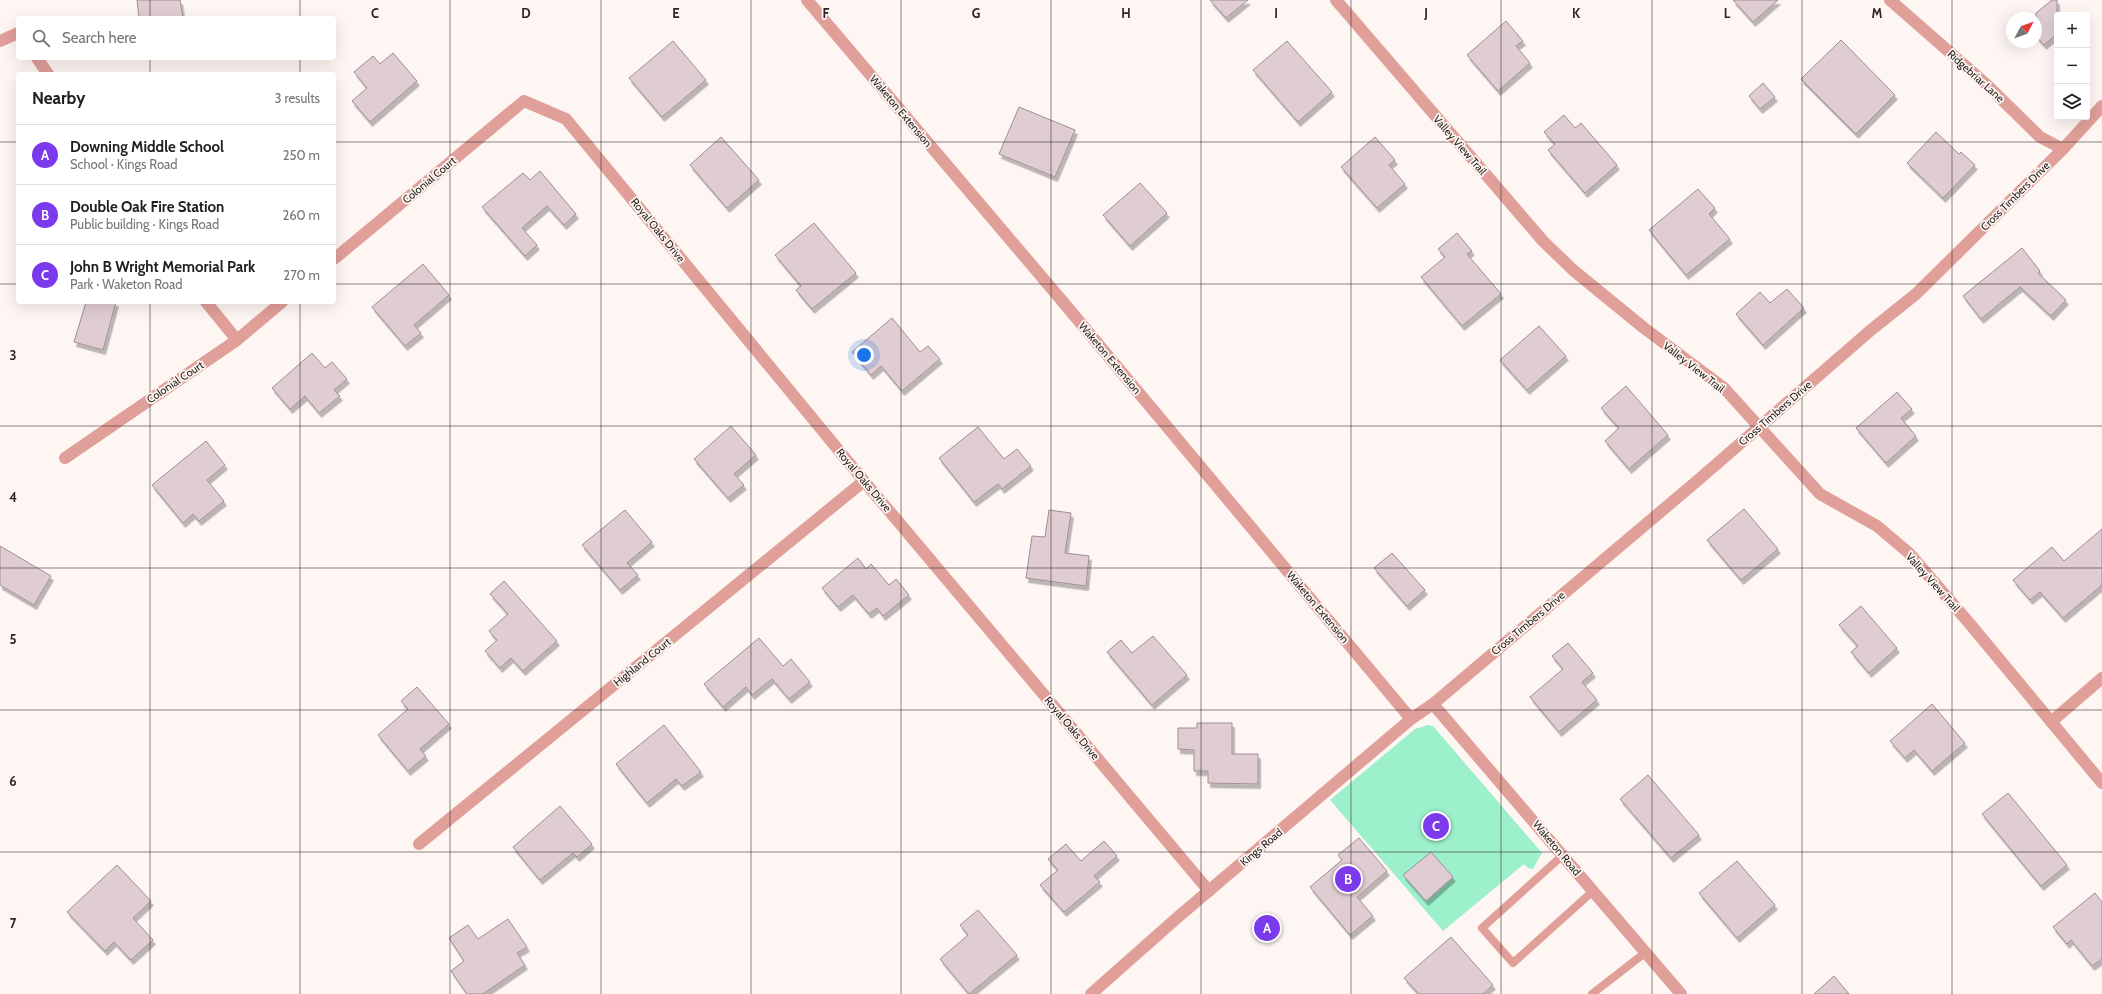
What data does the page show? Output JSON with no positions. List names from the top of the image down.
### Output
{
  "streets": {
    "street": [
      "Ridgebriar Lane",
      "Waketon Extension",
      "Valley View Trail",
      "Colonial Court",
      "Cross Timbers Drive",
      "Royal Oaks Drive",
      "Highland Court",
      "Kings Road",
      "Waketon Road"
    ]
  },
  "crossings": [
    ["Ridgebriar Lane", "Cross Timbers Drive"],
    ["Waketon Extension", "Kings Road"],
    ["Valley View Trail", "Cross Timbers Drive"],
    ["Colonial Court", "Royal Oaks Drive"],
    ["Cross Timbers Drive", "Kings Road"],
    ["Cross Timbers Drive", "Waketon Road"],
    ["Royal Oaks Drive", "Highland Court"],
    ["Royal Oaks Drive", "Kings Road"],
    ["Kings Road", "Waketon Road"]
  ],
  "north": "top right",
  "page": {
    "map_buttons": ["+", "−"],
    "search": "Search here",
    "heading": ["Nearby", "3 results"],
    "list": [
      {
        "mark": "A",
        "name": "Downing Middle School",
        "note": "School · Kings Road",
        "value": "250 m"
      },
      {
        "mark": "B",
        "name": "Double Oak Fire Station",
        "note": "Public building · Kings Road",
        "value": "260 m"
      },
      {
        "mark": "C",
        "name": "John B Wright Memorial Park",
        "note": "Park · Waketon Road",
        "value": "270 m"
      }
    ],
    "pins": ["C", "B", "A"]
  },
  "grid": {
    "columns": [
      "C",
      "D",
      "E",
      "F",
      "G",
      "H",
      "I",
      "J",
      "K",
      "L",
      "M"
    ],
    "rows": [
      "3",
      "4",
      "5",
      "6",
      "7"
    ]
  }
}
